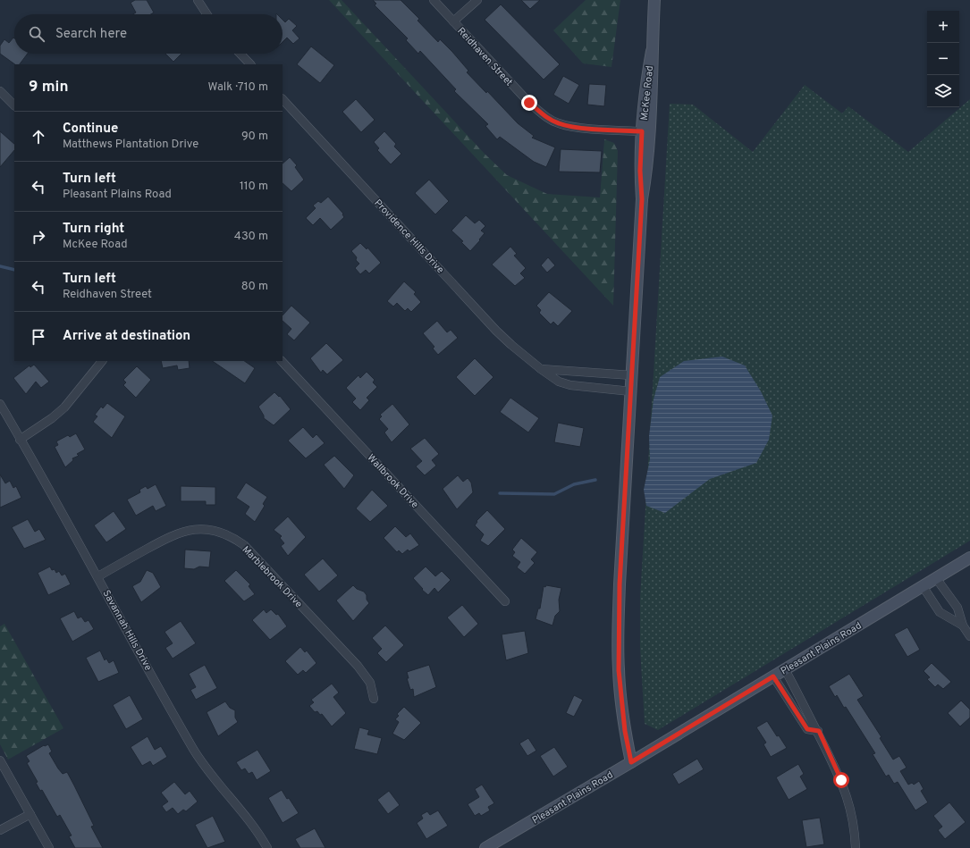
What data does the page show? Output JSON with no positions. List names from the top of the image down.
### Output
{
  "streets": {
    "street": [
      "Reidhaven Street",
      "McKee Road",
      "Providence Hills Drive",
      "Wallbrook Drive",
      "Marblebrook Drive",
      "Savannah Hills Drive",
      "Pleasant Plains Road"
    ]
  },
  "crossings": [
    ["Reidhaven Street", "McKee Road"],
    ["McKee Road", "Providence Hills Drive"],
    ["McKee Road", "Pleasant Plains Road"],
    ["Marblebrook Drive", "Savannah Hills Drive"]
  ],
  "page": {
    "map_buttons": ["+", "−"],
    "search": "Search here",
    "heading": ["9 min", "Walk · 710 m"],
    "list": [
      ["Continue", "Matthews Plantation Drive", "90 m"],
      ["Turn left", "Pleasant Plains Road", "110 m"],
      ["Turn right", "McKee Road", "430 m"],
      ["Turn left", "Reidhaven Street", "80 m"],
      "Arrive at destination"
    ]
  }
}
